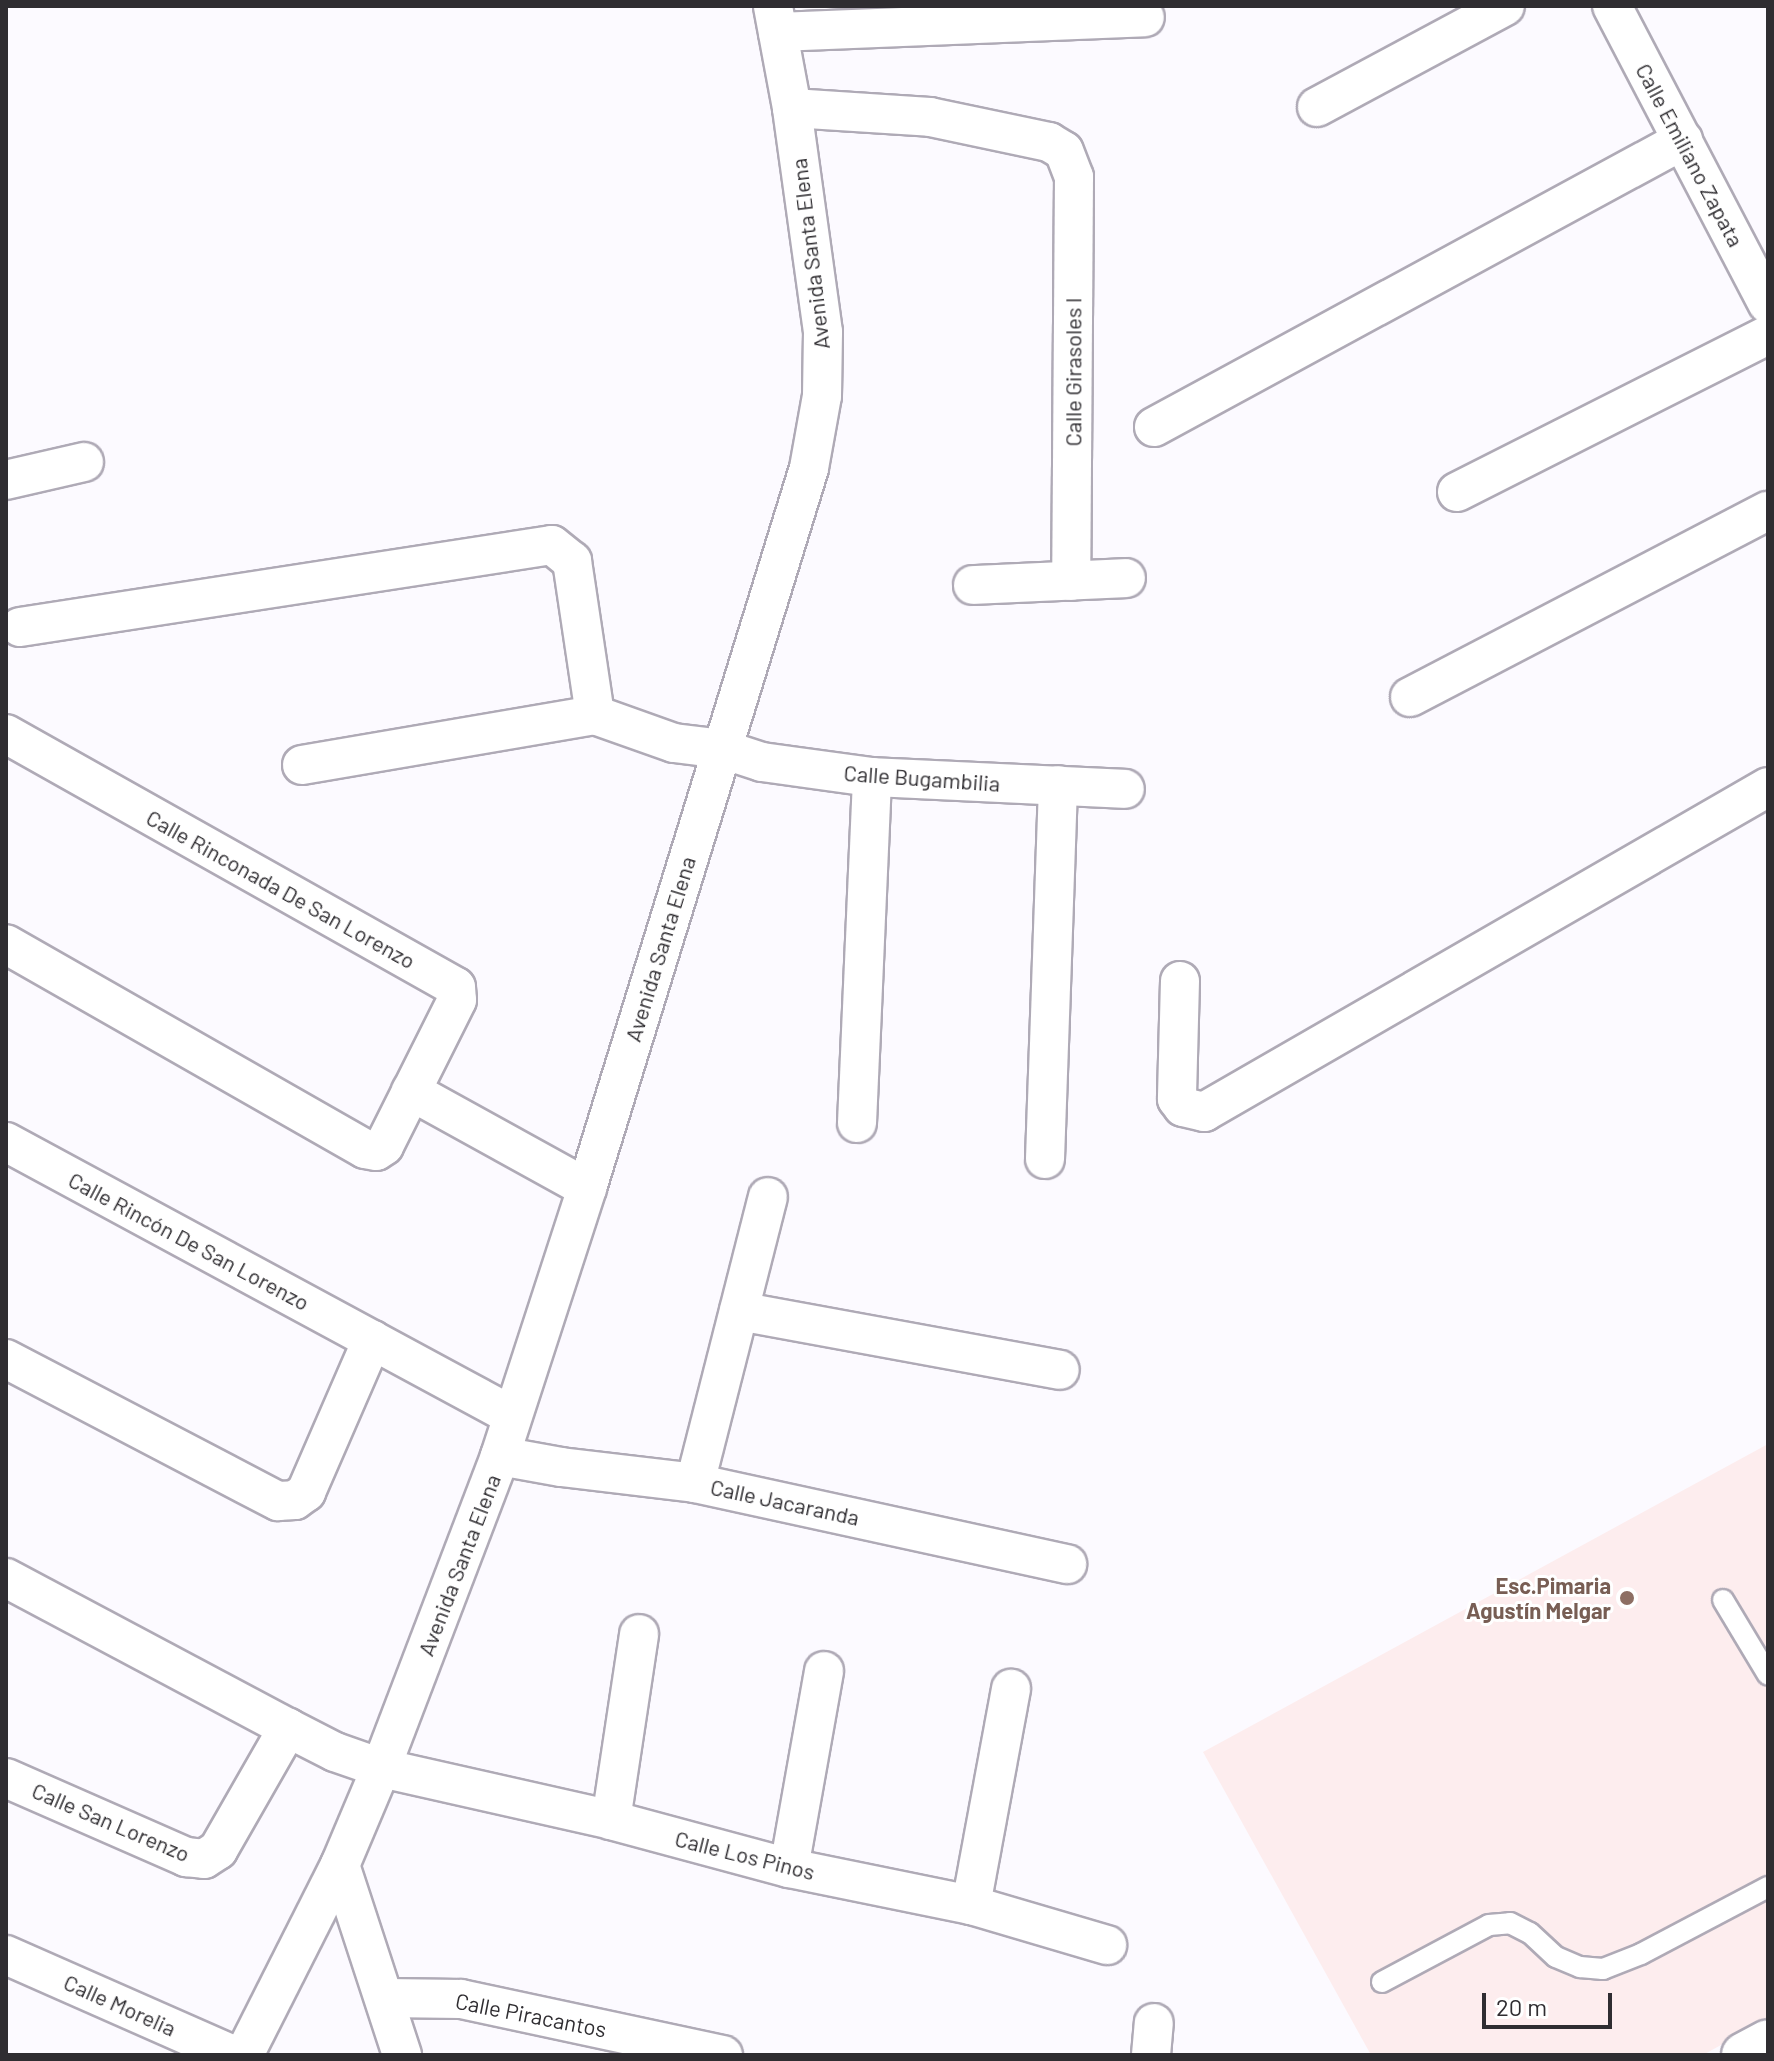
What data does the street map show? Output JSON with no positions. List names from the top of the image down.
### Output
{
  "streets": {
    "street": [
      "Calle Emiliano Zapata",
      "Avenida Santa Elena",
      "Calle Girasoles I",
      "Calle Bugambilia",
      "Calle Rinconada De San Lorenzo",
      "Calle Rincón De San Lorenzo",
      "Calle Jacaranda",
      "Calle San Lorenzo",
      "Calle Los Pinos",
      "Calle Morelia",
      "Calle Piracantos"
    ]
  },
  "crossings": [
    ["Avenida Santa Elena", "Calle Girasoles I"],
    ["Avenida Santa Elena", "Calle Bugambilia"],
    ["Avenida Santa Elena", "Calle Rincón De San Lorenzo"],
    ["Avenida Santa Elena", "Calle Jacaranda"],
    ["Avenida Santa Elena", "Calle Los Pinos"]
  ],
  "places": ["Esc.Pimaria Agustín Melgar"],
  "scale_bar": "20 m"
}
